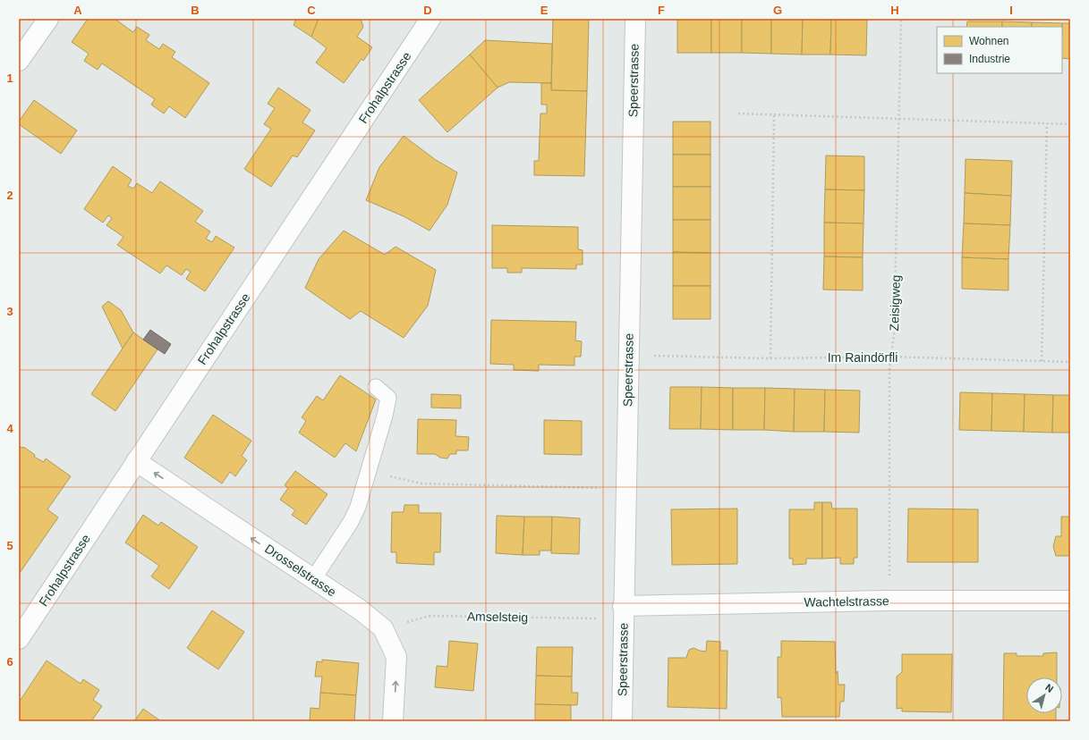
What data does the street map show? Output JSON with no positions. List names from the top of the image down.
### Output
{
  "streets": {
    "street": [
      "Speerstrasse",
      "Frohalpstrasse",
      "Drosselstrasse",
      "Wachtelstrasse"
    ],
    "path": ["Zeisigweg", "Im Raindörfli", "Amselsteig"]
  },
  "crossings": [
    ["Speerstrasse", "Wachtelstrasse"],
    ["Frohalpstrasse", "Drosselstrasse"],
    ["Zeisigweg", "Im Raindörfli"]
  ],
  "one_way": ["Drosselstrasse"],
  "legend": ["Wohnen", "Industrie"],
  "north": "top right",
  "grid": {
    "columns": [
      "A",
      "B",
      "C",
      "D",
      "E",
      "F",
      "G",
      "H",
      "I"
    ],
    "rows": [
      "1",
      "2",
      "3",
      "4",
      "5",
      "6"
    ]
  }
}
